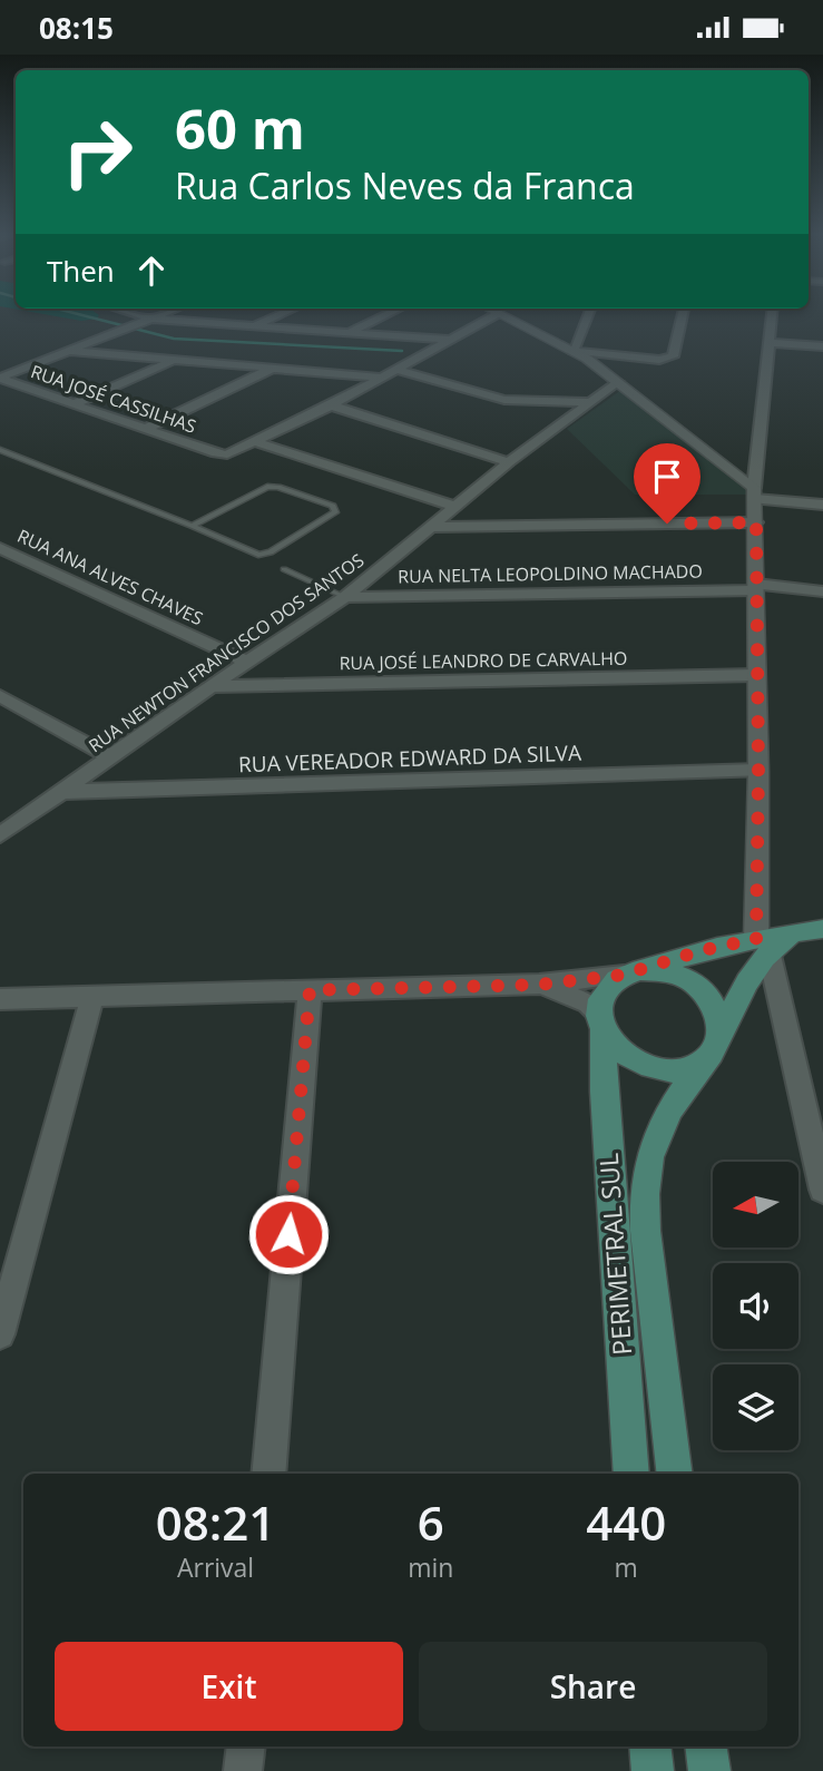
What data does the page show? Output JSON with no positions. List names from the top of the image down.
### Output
{
  "streets": {
    "main road": ["PERIMETRAL SUL"],
    "street": [
      "RUA JOSÉ CASSILHAS",
      "RUA NELTA LEOPOLDINO MACHADO",
      "RUA ANA ALVES CHAVES",
      "RUA NEWTON FRANCISCO DOS SANTOS",
      "RUA JOSÉ LEANDRO DE CARVALHO",
      "RUA VEREADOR EDWARD DA SILVA"
    ]
  },
  "crossings": [
    ["RUA NELTA LEOPOLDINO MACHADO", "RUA NEWTON FRANCISCO DOS SANTOS"],
    ["RUA ANA ALVES CHAVES", "RUA NEWTON FRANCISCO DOS SANTOS"],
    ["RUA NEWTON FRANCISCO DOS SANTOS", "RUA JOSÉ LEANDRO DE CARVALHO"],
    ["RUA NEWTON FRANCISCO DOS SANTOS", "RUA VEREADOR EDWARD DA SILVA"]
  ],
  "north": "left",
  "page": {
    "status": "08:15",
    "turn": ["60 m", "Rua Carlos Neves da Franca"],
    "then": "Then",
    "eta": [
      "08:21",
      "Arrival",
      "6",
      "min",
      "440",
      "m"
    ],
    "buttons": ["Exit", "Share"]
  }
}
